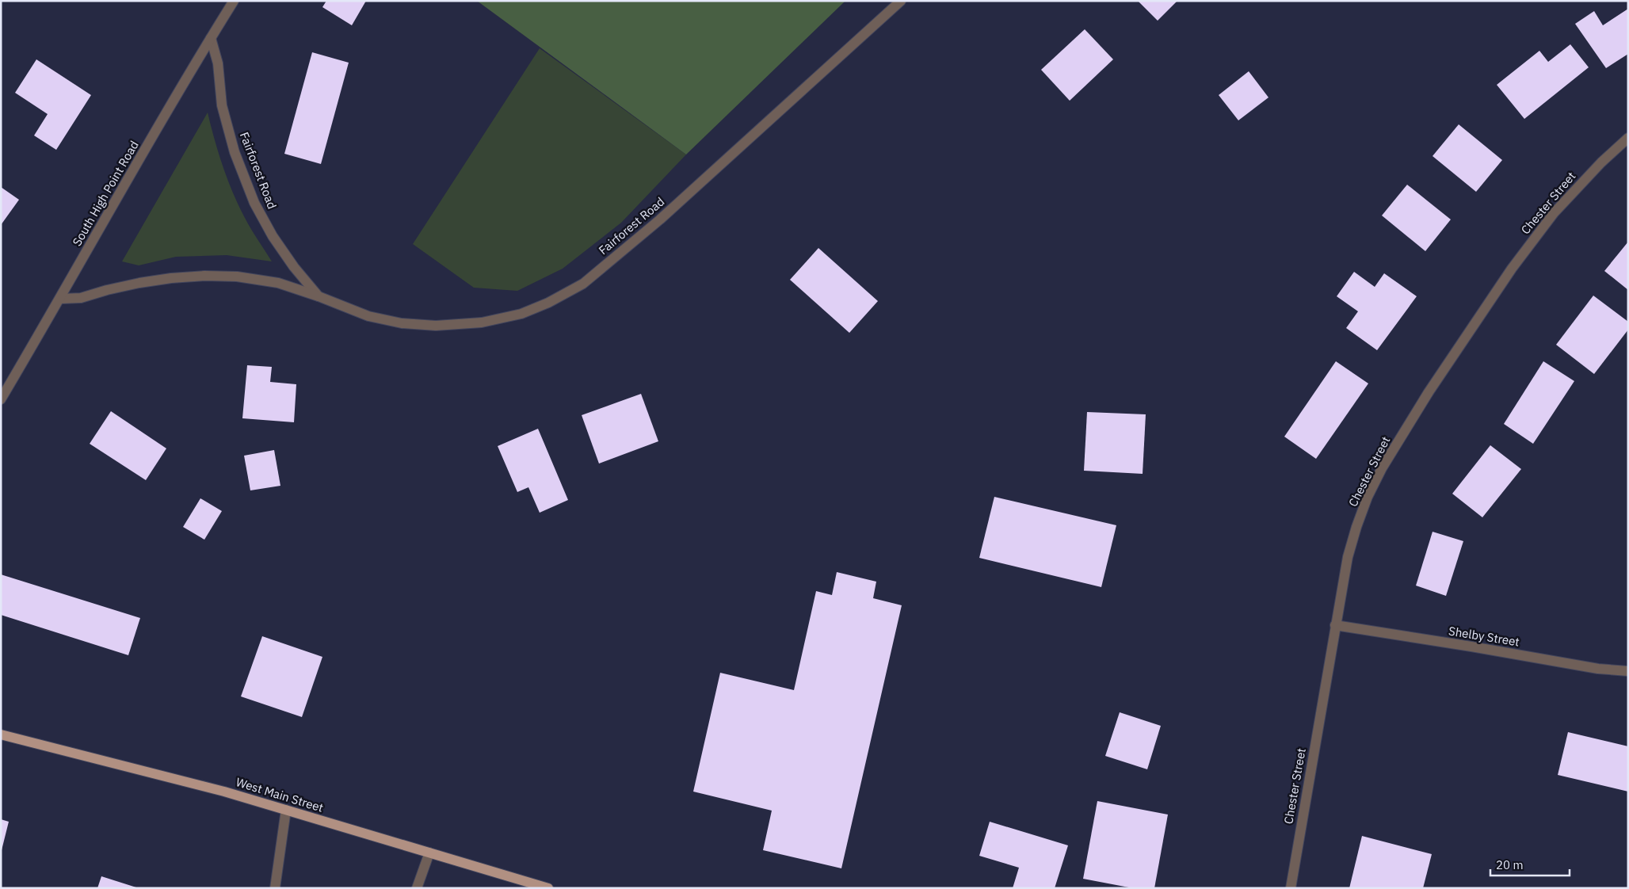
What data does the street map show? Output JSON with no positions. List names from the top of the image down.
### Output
{
  "streets": {
    "main road": ["West Main Street"],
    "street": [
      "Fairforest Road",
      "South High Point Road",
      "Chester Street",
      "Shelby Street"
    ]
  },
  "crossings": [
    ["Fairforest Road", "South High Point Road"],
    ["Chester Street", "Shelby Street"]
  ],
  "scale_bar": "20 m"
}
